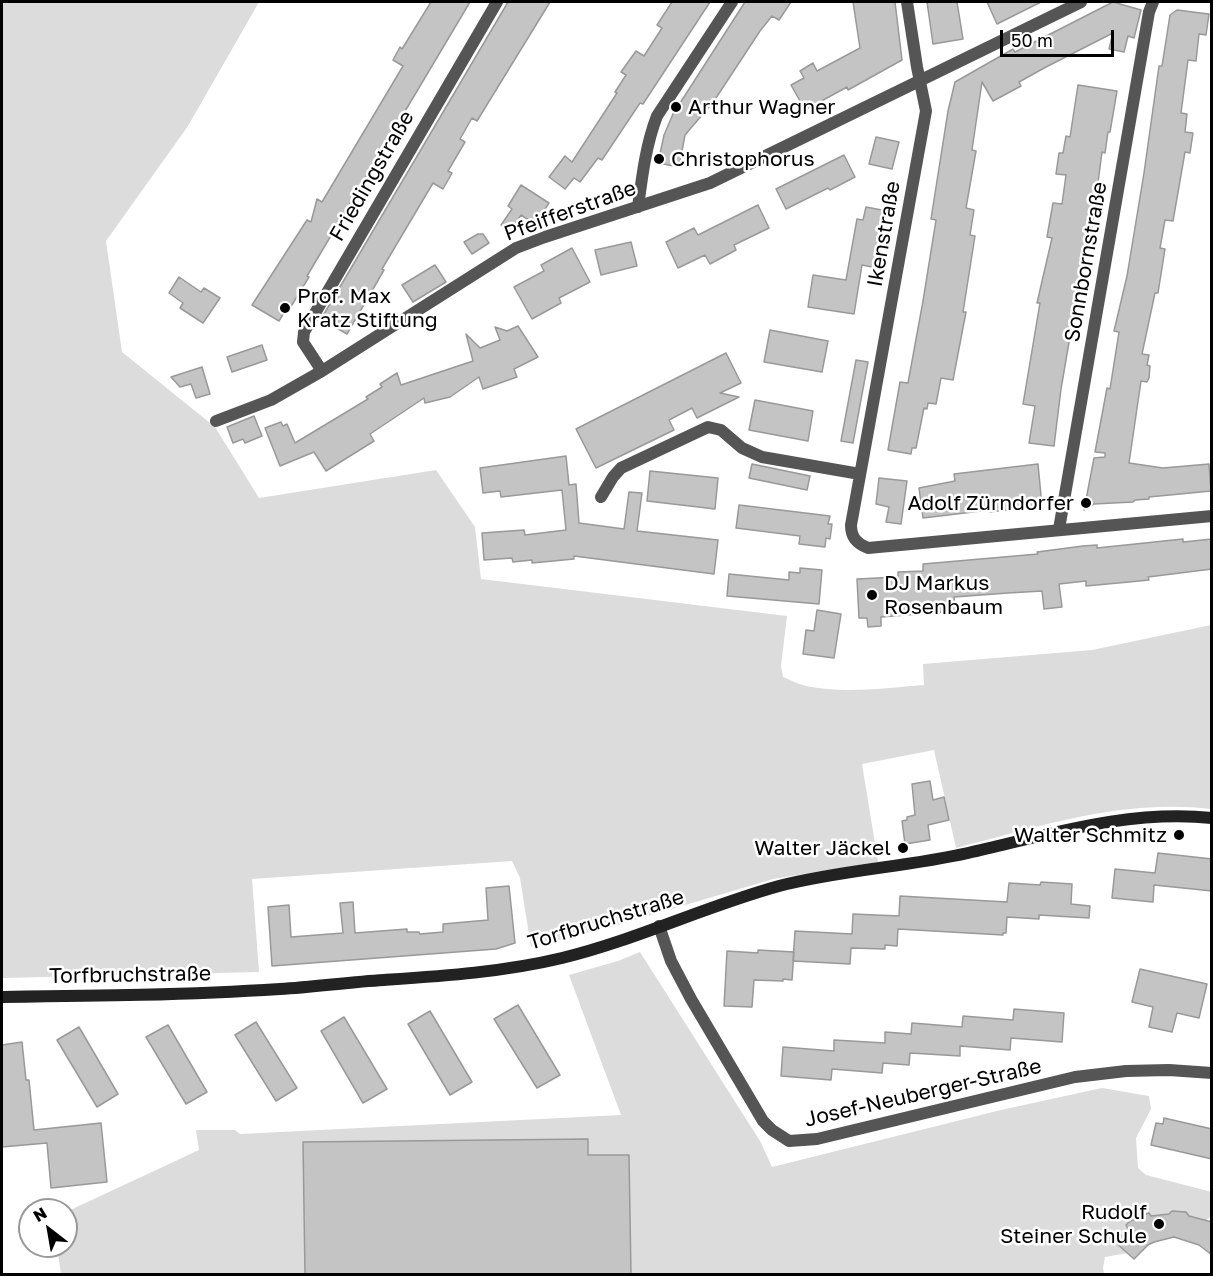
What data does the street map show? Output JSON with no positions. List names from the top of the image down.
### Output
{
  "streets": {
    "main road": ["Torfbruchstraße"],
    "street": [
      "Friedingstraße",
      "Pfeifferstraße",
      "Ikenstraße",
      "Sonnbornstraße",
      "Josef-Neuberger-Straße"
    ]
  },
  "crossings": [
    ["Friedingstraße", "Pfeifferstraße"],
    ["Pfeifferstraße", "Ikenstraße"],
    ["Ikenstraße", "Sonnbornstraße"],
    ["Torfbruchstraße", "Josef-Neuberger-Straße"]
  ],
  "places": [
    "Arthur Wagner",
    "Christophorus",
    "Prof. Max Kratz Stiftung",
    "Adolf Zürndorfer",
    "DJ Markus Rosenbaum",
    "Walter Schmitz",
    "Walter Jäckel",
    "Rudolf Steiner Schule"
  ],
  "scale_bar": "50 m",
  "north": "top left"
}
